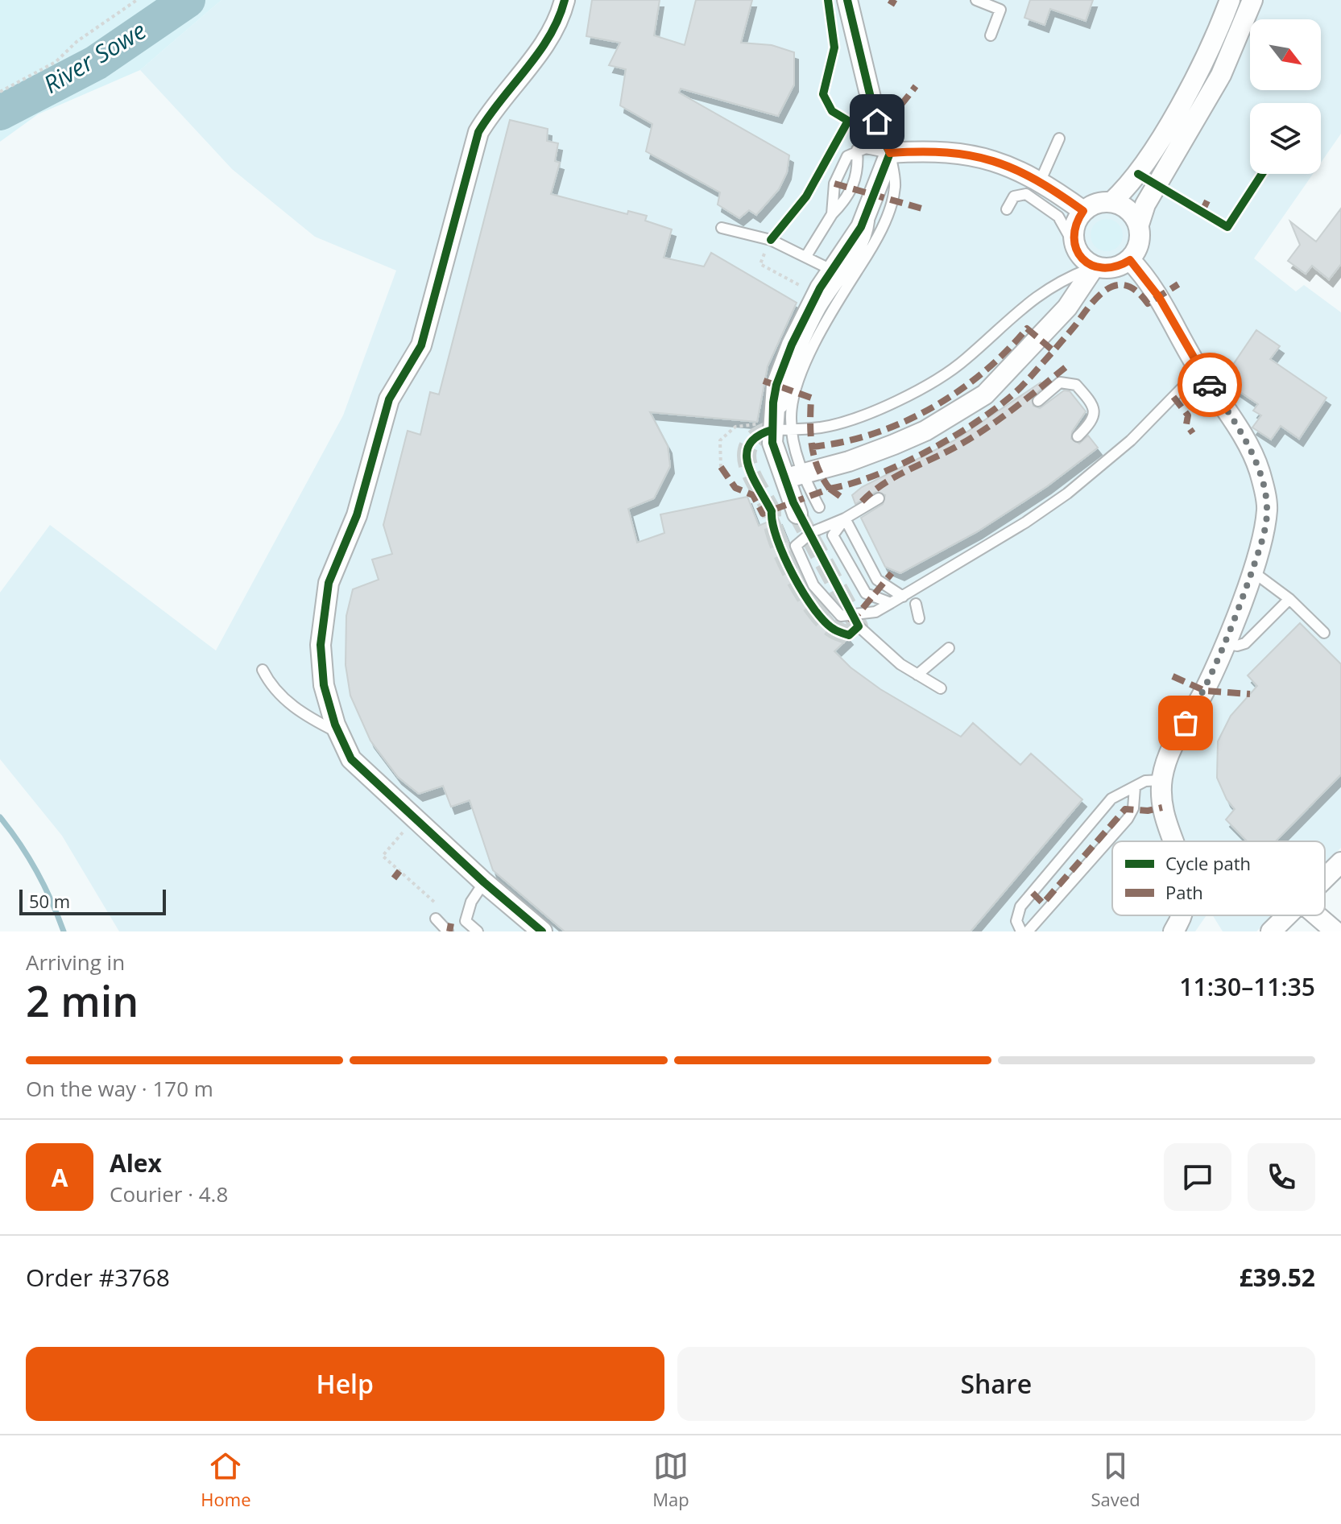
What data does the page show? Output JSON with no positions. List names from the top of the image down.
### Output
{
  "water": ["River Sowe"],
  "legend": ["Cycle path", "Path"],
  "scale_bar": "50 m",
  "north": "bottom right",
  "page": {
    "scale": "50 m",
    "heading": ["2 min", "Arriving in", "11:30–11:35"],
    "panel": [
      "Alex",
      "Courier · 4.8",
      "Order #3768",
      "£39.52"
    ],
    "bar": "On the way · 170 m",
    "round": "A",
    "buttons": ["Help", "Share"],
    "tabs": ["Home", "Map", "Saved"]
  }
}
